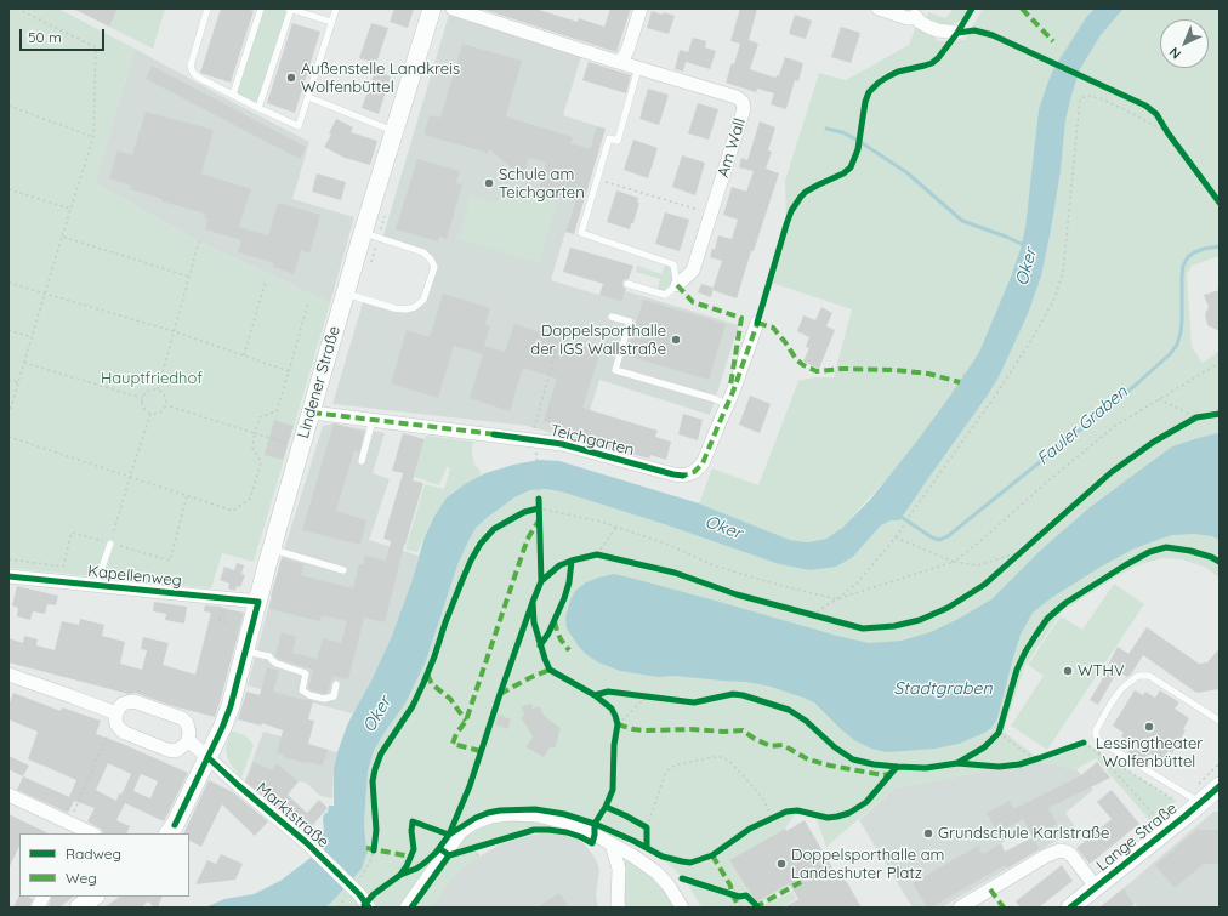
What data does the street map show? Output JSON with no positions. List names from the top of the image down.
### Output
{
  "streets": {
    "main road": ["Lindener Straße", "Lange Straße"],
    "street": [
      "Am Wall",
      "Teichgarten",
      "Kapellenweg",
      "Marktstraße"
    ]
  },
  "crossings": [
    ["Lindener Straße", "Teichgarten"],
    ["Lindener Straße", "Kapellenweg"],
    ["Lindener Straße", "Marktstraße"]
  ],
  "water": ["Oker", "Fauler Graben", "Stadtgraben"],
  "parks": ["Hauptfriedhof"],
  "places": [
    "Außenstelle Landkreis Wolfenbüttel",
    "Schule am Teichgarten",
    "Doppelsporthalle der IGS Wallstraße",
    "WTHV",
    "Lessingtheater Wolfenbüttel",
    "Grundschule Karlstraße",
    "Doppelsporthalle am Landeshuter Platz"
  ],
  "legend": ["Radweg", "Weg"],
  "scale_bar": "50 m",
  "north": "bottom left"
}
